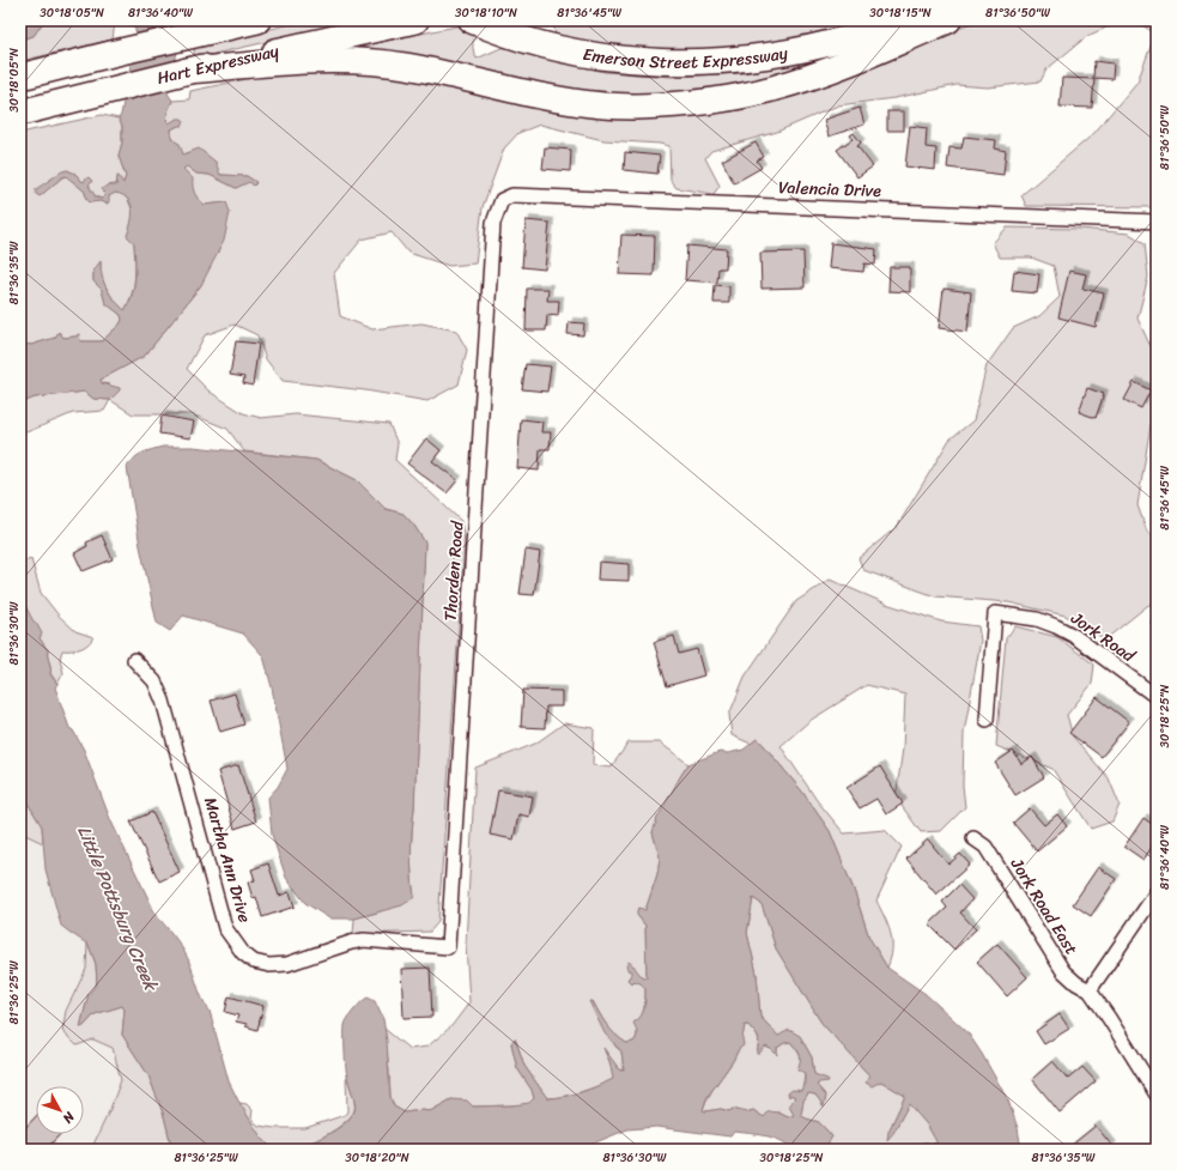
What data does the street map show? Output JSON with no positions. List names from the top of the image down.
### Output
{
  "streets": {
    "highway": ["Emerson Street Expressway", "Hart Expressway"],
    "street": [
      "Valencia Drive",
      "Thorden Road",
      "Jork Road",
      "Martha Ann Drive",
      "Jork Road East"
    ]
  },
  "crossings": [
    ["Valencia Drive", "Thorden Road"],
    ["Thorden Road", "Martha Ann Drive"]
  ],
  "water": ["Little Pottsburg Creek"],
  "north": "bottom right",
  "coordinates": [
    "30°18'05\"N",
    "81°36'40\"W",
    "30°18'10\"N",
    "81°36'45\"W",
    "30°18'15\"N",
    "81°36'50\"W",
    "81°36'35\"W",
    "81°36'30\"W",
    "30°18'25\"N",
    "81°36'25\"W",
    "30°18'20\"N"
  ]
}
